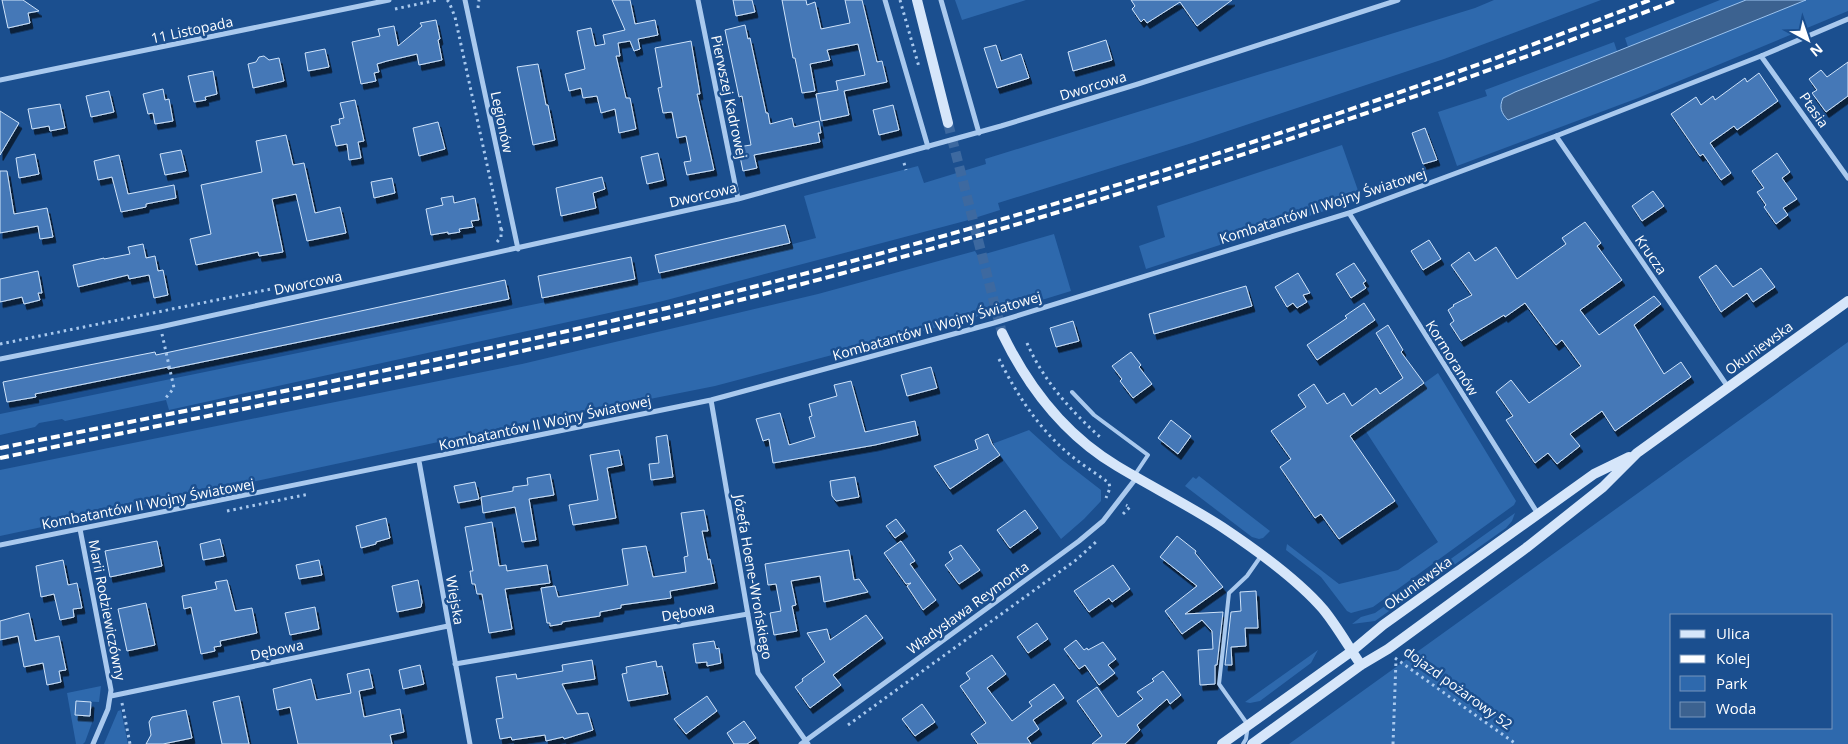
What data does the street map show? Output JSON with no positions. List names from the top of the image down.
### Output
{
  "streets": {
    "main road": ["Okuniewska"],
    "street": [
      "11 Listopada",
      "Dworcowa",
      "Pierwszej Kadrowej",
      "Ptasia",
      "Legionów",
      "Kombatantów II Wojny Światowej",
      "Krucza",
      "Kormoranów",
      "Józefa Hoene-Wrońskiego",
      "Wiejska",
      "Władysława Reymonta",
      "Marii Rodziewiczówny",
      "Dębowa"
    ],
    "path": ["dojazd pożarowy 52"]
  },
  "crossings": [
    ["Dworcowa", "Pierwszej Kadrowej"],
    ["Dworcowa", "Legionów"],
    ["Ptasia", "Kombatantów II Wojny Światowej"],
    ["Kombatantów II Wojny Światowej", "Krucza"],
    ["Kombatantów II Wojny Światowej", "Kormoranów"],
    ["Kombatantów II Wojny Światowej", "Józefa Hoene-Wrońskiego"],
    ["Kombatantów II Wojny Światowej", "Wiejska"],
    ["Kombatantów II Wojny Światowej", "Marii Rodziewiczówny"],
    ["Krucza", "Okuniewska"],
    ["Okuniewska", "Kormoranów"],
    ["Okuniewska", "dojazd pożarowy 52"],
    ["Józefa Hoene-Wrońskiego", "Władysława Reymonta"],
    ["Józefa Hoene-Wrońskiego", "Dębowa"],
    ["Wiejska", "Dębowa"],
    ["Marii Rodziewiczówny", "Dębowa"]
  ],
  "legend": [
    "Ulica",
    "Kolej",
    "Park",
    "Woda"
  ],
  "north": "bottom right"
}
